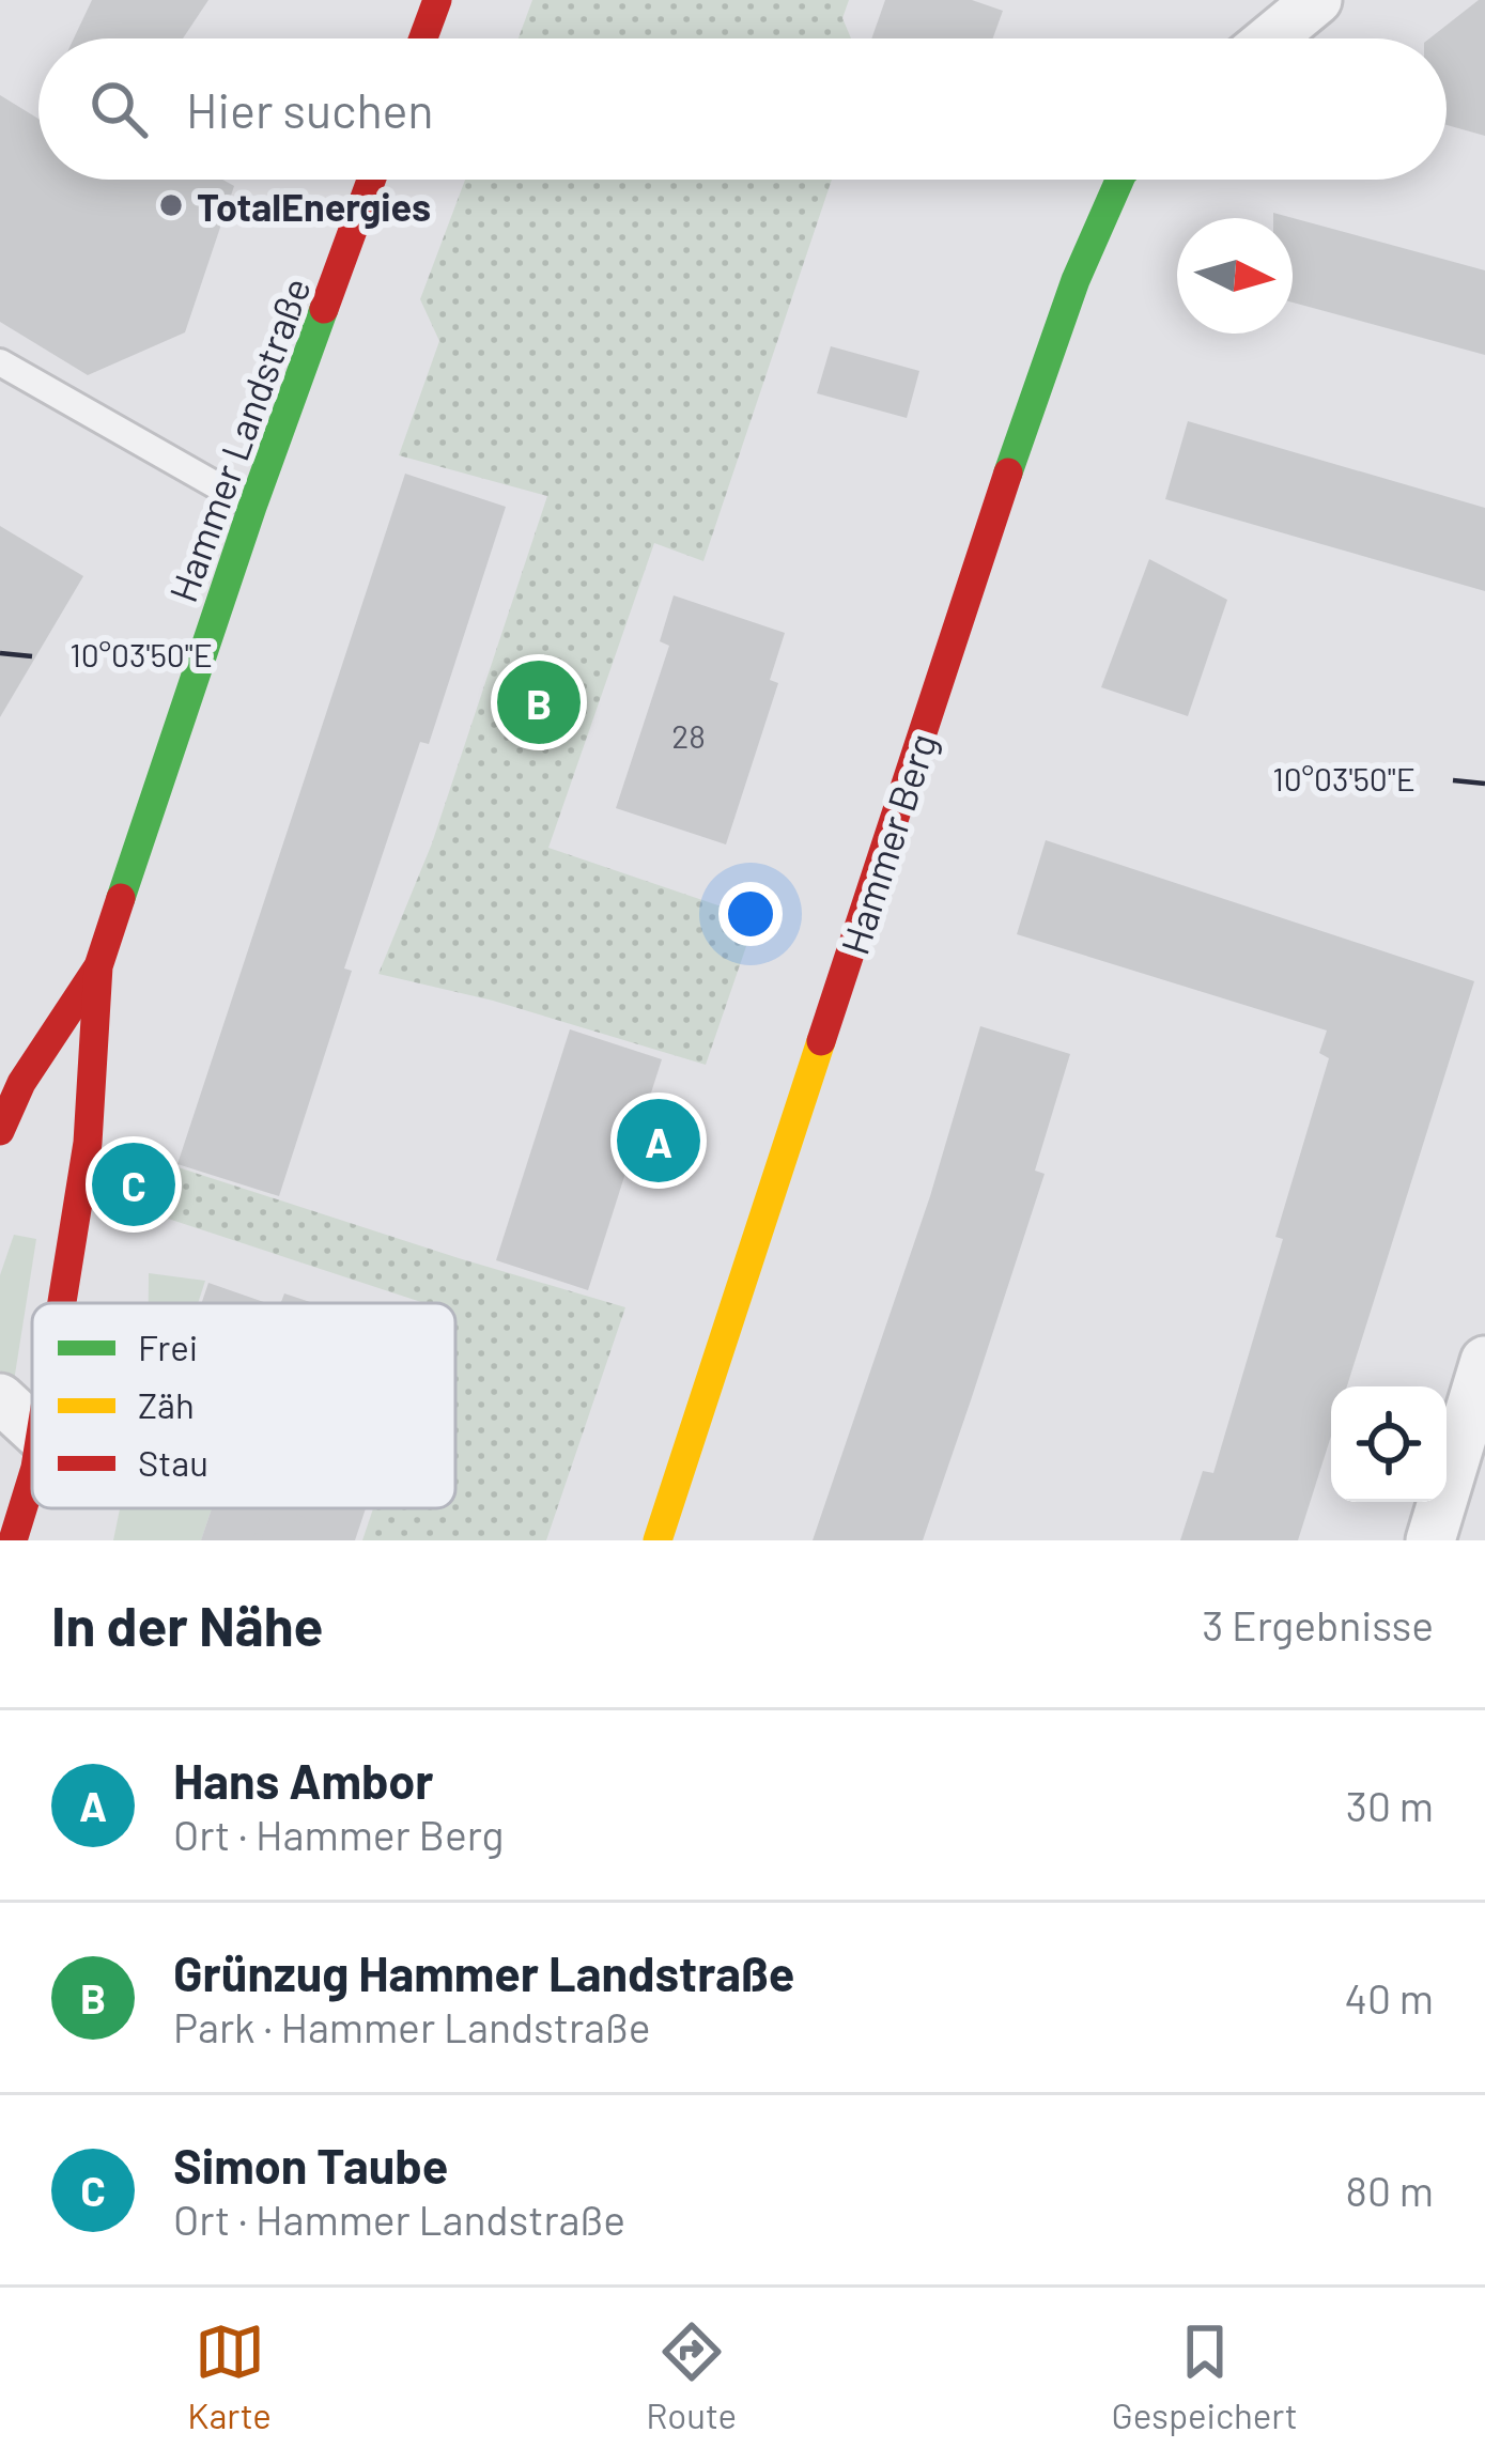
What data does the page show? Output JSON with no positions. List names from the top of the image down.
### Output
{
  "streets": {
    "main road": ["Hammer Landstraße", "Hammer Berg"]
  },
  "places": ["TotalEnergies"],
  "house_numbers": ["28"],
  "legend": ["Frei", "Zäh", "Stau"],
  "north": "right",
  "page": {
    "search": "Hier suchen",
    "pins": ["B", "A", "C"],
    "heading": ["In der Nähe", "3 Ergebnisse"],
    "list": [
      {
        "mark": "A",
        "name": "Hans Ambor",
        "note": "Ort · Hammer Berg",
        "value": "30 m"
      },
      {
        "mark": "B",
        "name": "Grünzug Hammer Landstraße",
        "note": "Park · Hammer Landstraße",
        "value": "40 m"
      },
      {
        "mark": "C",
        "name": "Simon Taube",
        "note": "Ort · Hammer Landstraße",
        "value": "80 m"
      }
    ],
    "nav": ["Karte", "Route", "Gespeichert"]
  },
  "coordinates": ["10°03'50\"E"]
}
